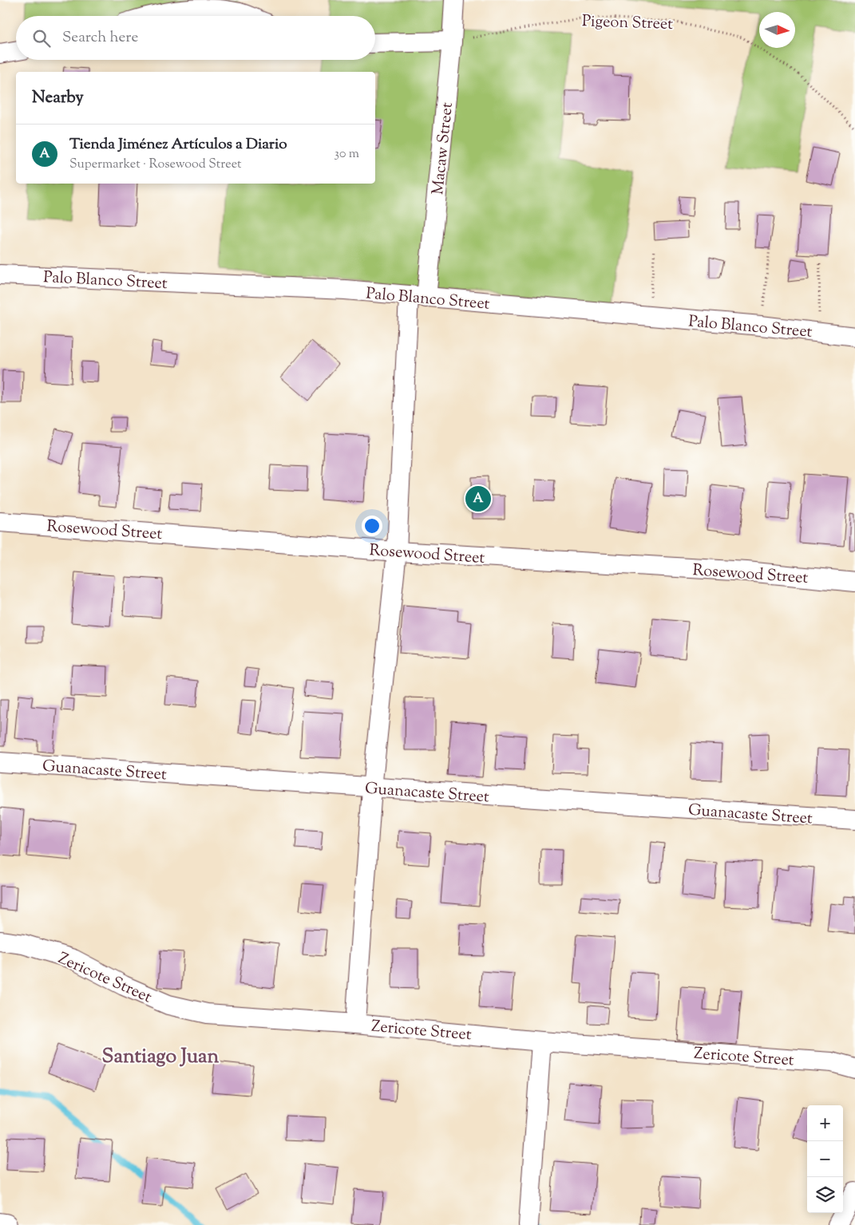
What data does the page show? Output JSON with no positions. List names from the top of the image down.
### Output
{
  "streets": {
    "street": [
      "Macaw Street",
      "Palo Blanco Street",
      "Rosewood Street",
      "Guanacaste Street",
      "Zericote Street"
    ],
    "path": ["Pigeon Street"]
  },
  "crossings": [
    ["Pigeon Street", "Macaw Street"],
    ["Macaw Street", "Palo Blanco Street"],
    ["Macaw Street", "Rosewood Street"],
    ["Macaw Street", "Guanacaste Street"],
    ["Macaw Street", "Zericote Street"]
  ],
  "districts": ["Santiago Juan"],
  "north": "right",
  "page": {
    "search": "Search here",
    "heading": "Nearby",
    "list": [
      {
        "mark": "A",
        "name": "Tienda Jiménez Artículos a Diario",
        "note": "Supermarket · Rosewood Street",
        "value": "30 m"
      }
    ],
    "pins": "A",
    "map_buttons": ["+", "−"]
  }
}
